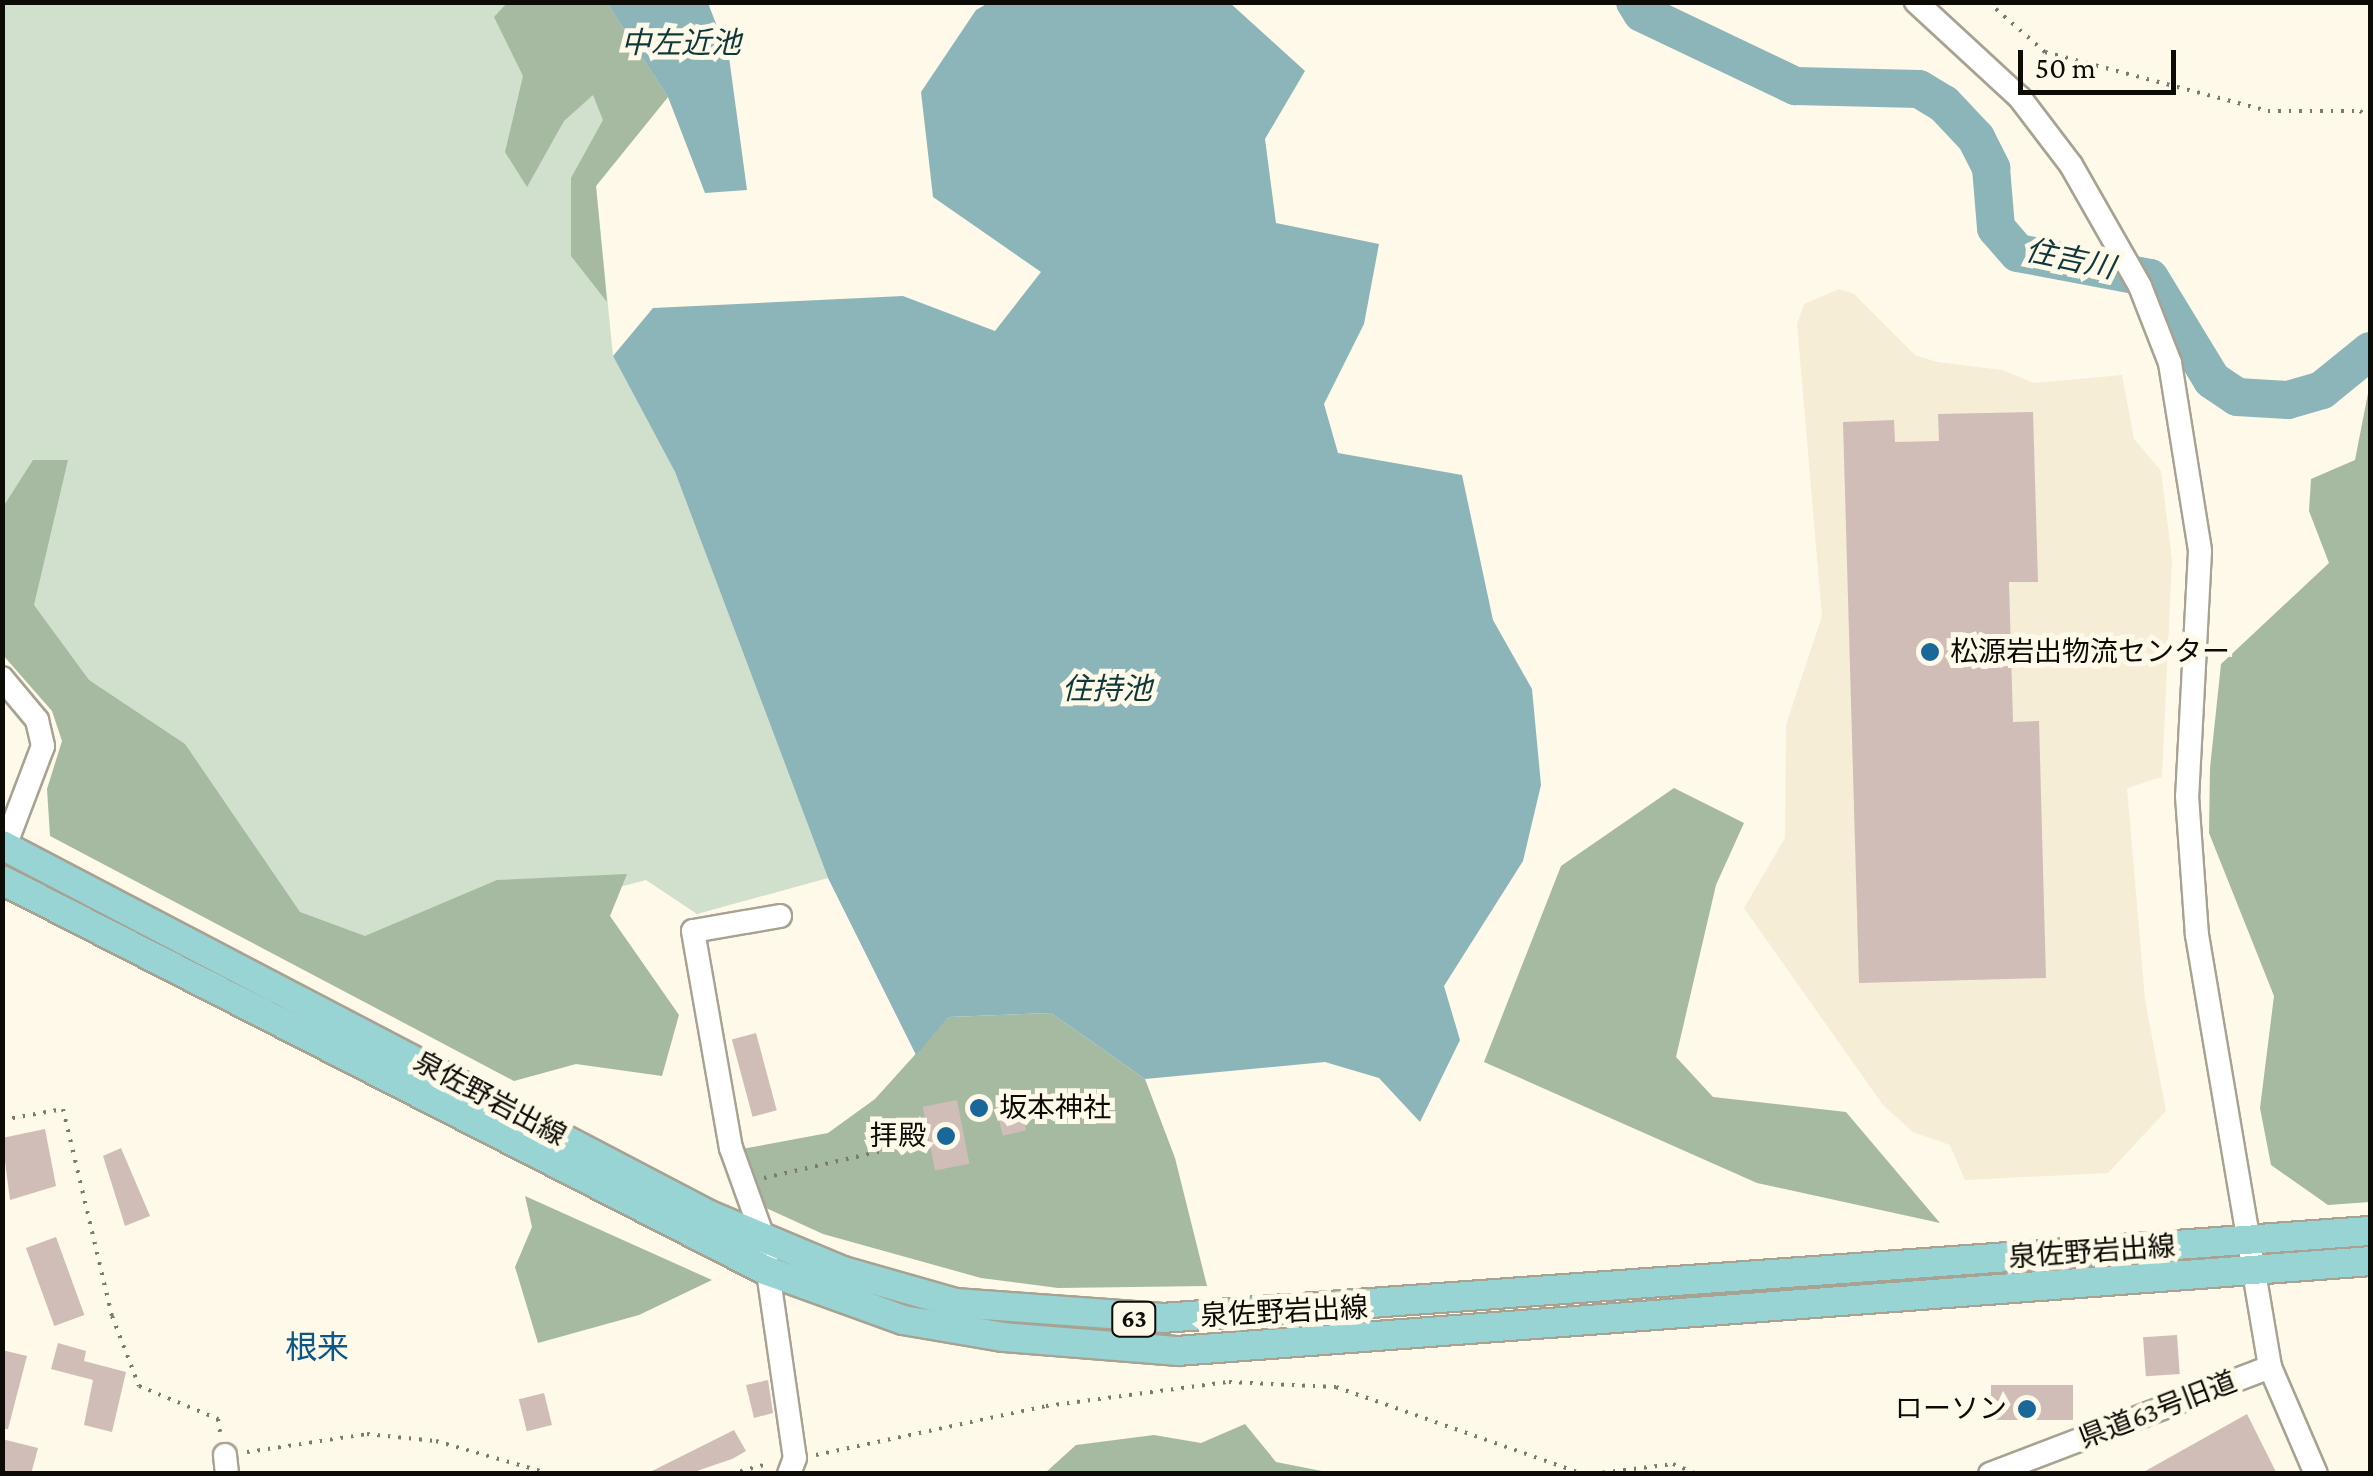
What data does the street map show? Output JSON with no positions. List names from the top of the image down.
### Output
{
  "streets": {
    "main road": ["泉佐野岩出線", "63"],
    "street": ["県道63号旧道"]
  },
  "districts": ["根来"],
  "water": ["中左近池", "住吉川", "住持池"],
  "places": [
    "松源岩出物流センター",
    "坂本神社",
    "拝殿",
    "ローソン"
  ],
  "scale_bar": "50 m"
}
